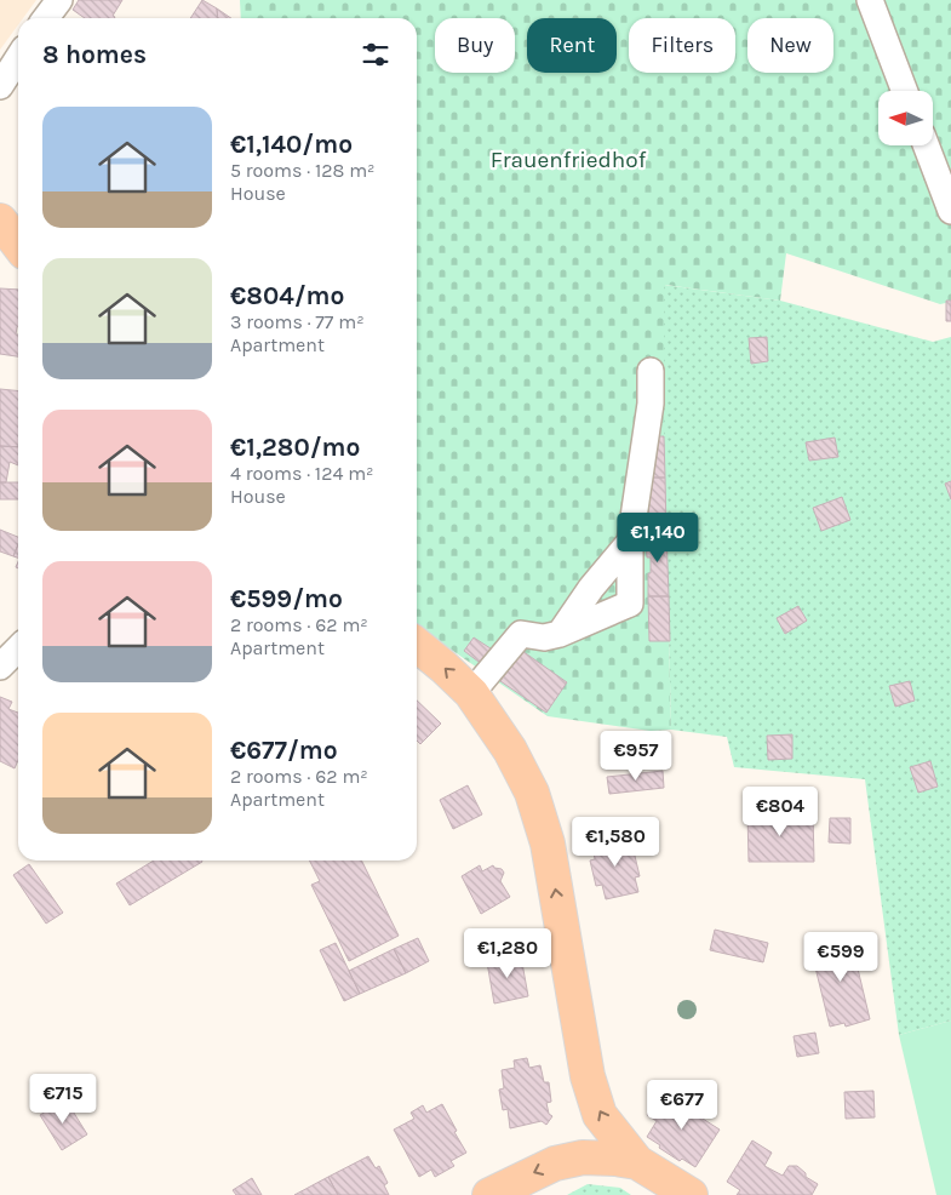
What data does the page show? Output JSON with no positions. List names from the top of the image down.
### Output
{
  "parks": ["Frauenfriedhof"],
  "north": "left",
  "page": {
    "chip": [
      "Buy",
      "Rent",
      "Filters",
      "New"
    ],
    "heading": "8 homes",
    "list": [
      {
        "name": "€1,140/mo",
        "note": "5 rooms · 128 m² · House"
      },
      {
        "name": "€804/mo",
        "note": "3 rooms · 77 m² · Apartment"
      },
      {
        "name": "€1,280/mo",
        "note": "4 rooms · 124 m² · House"
      },
      {
        "name": "€599/mo",
        "note": "2 rooms · 62 m² · Apartment"
      },
      {
        "name": "€677/mo",
        "note": "2 rooms · 62 m² · Apartment"
      }
    ],
    "price": [
      "€1,140",
      "€957",
      "€804",
      "€1,580",
      "€1,280",
      "€599",
      "€715",
      "€677"
    ]
  }
}
